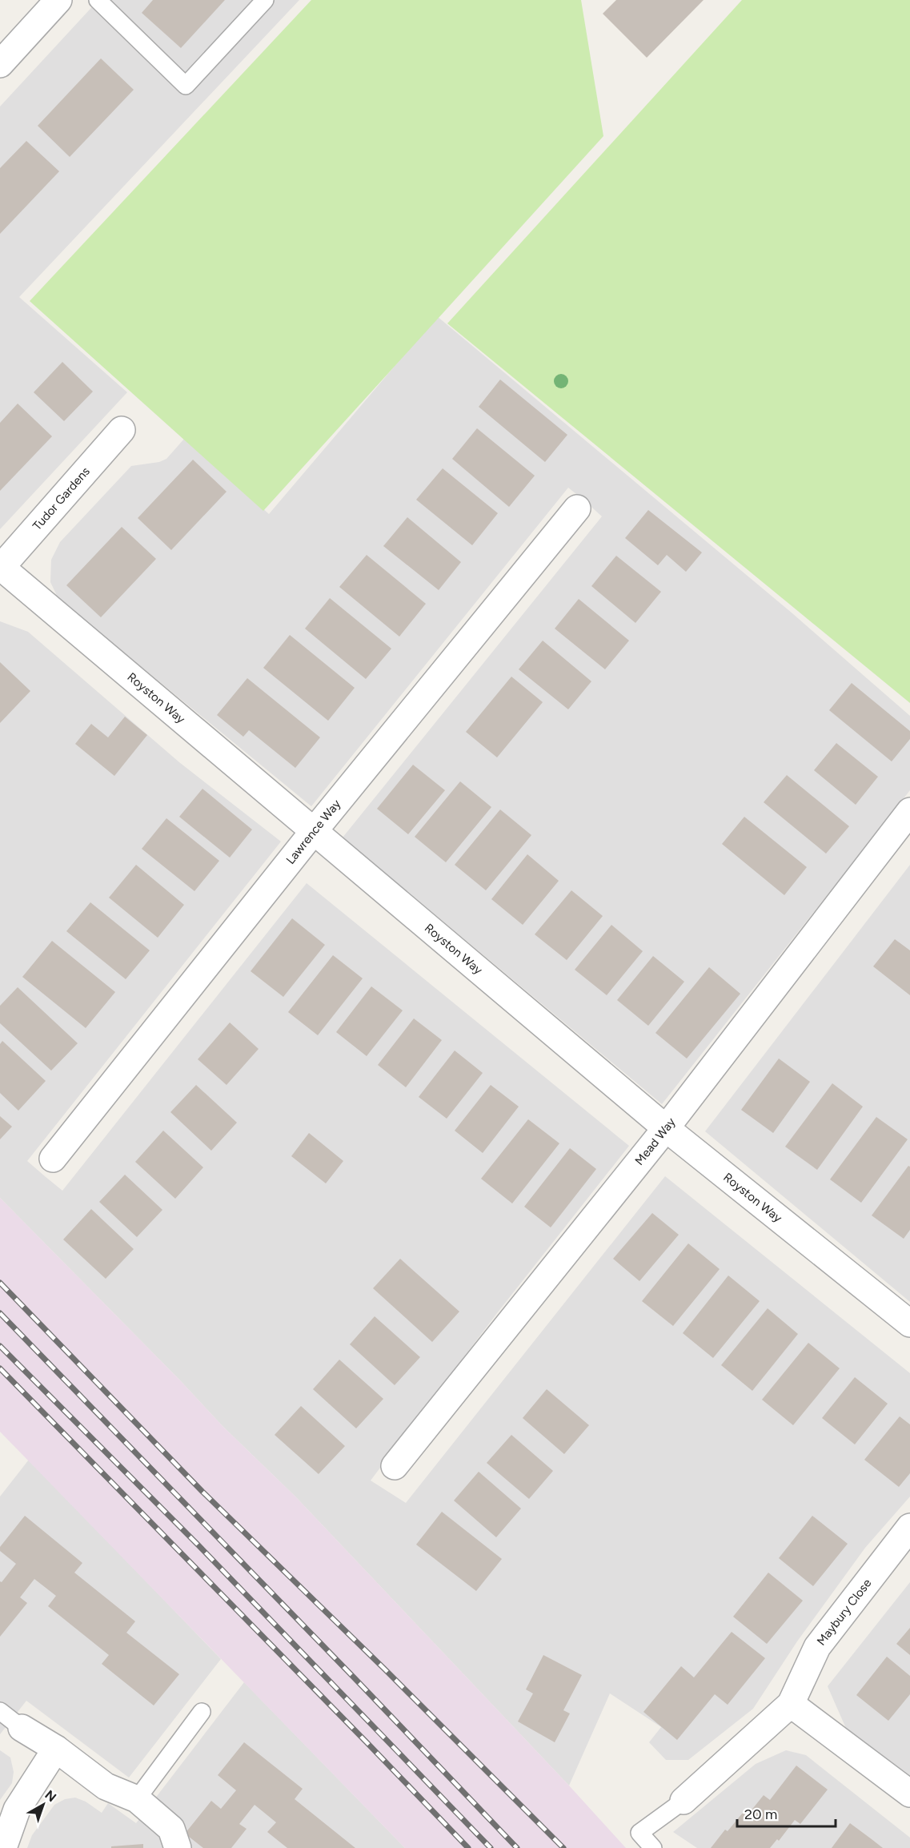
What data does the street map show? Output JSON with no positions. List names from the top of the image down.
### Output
{
  "streets": {
    "street": [
      "Tudor Gardens",
      "Royston Way",
      "Lawrence Way",
      "Mead Way",
      "Maybury Close"
    ]
  },
  "crossings": [
    ["Tudor Gardens", "Royston Way"],
    ["Royston Way", "Lawrence Way"],
    ["Royston Way", "Mead Way"]
  ],
  "scale_bar": "20 m",
  "north": "top right"
}
